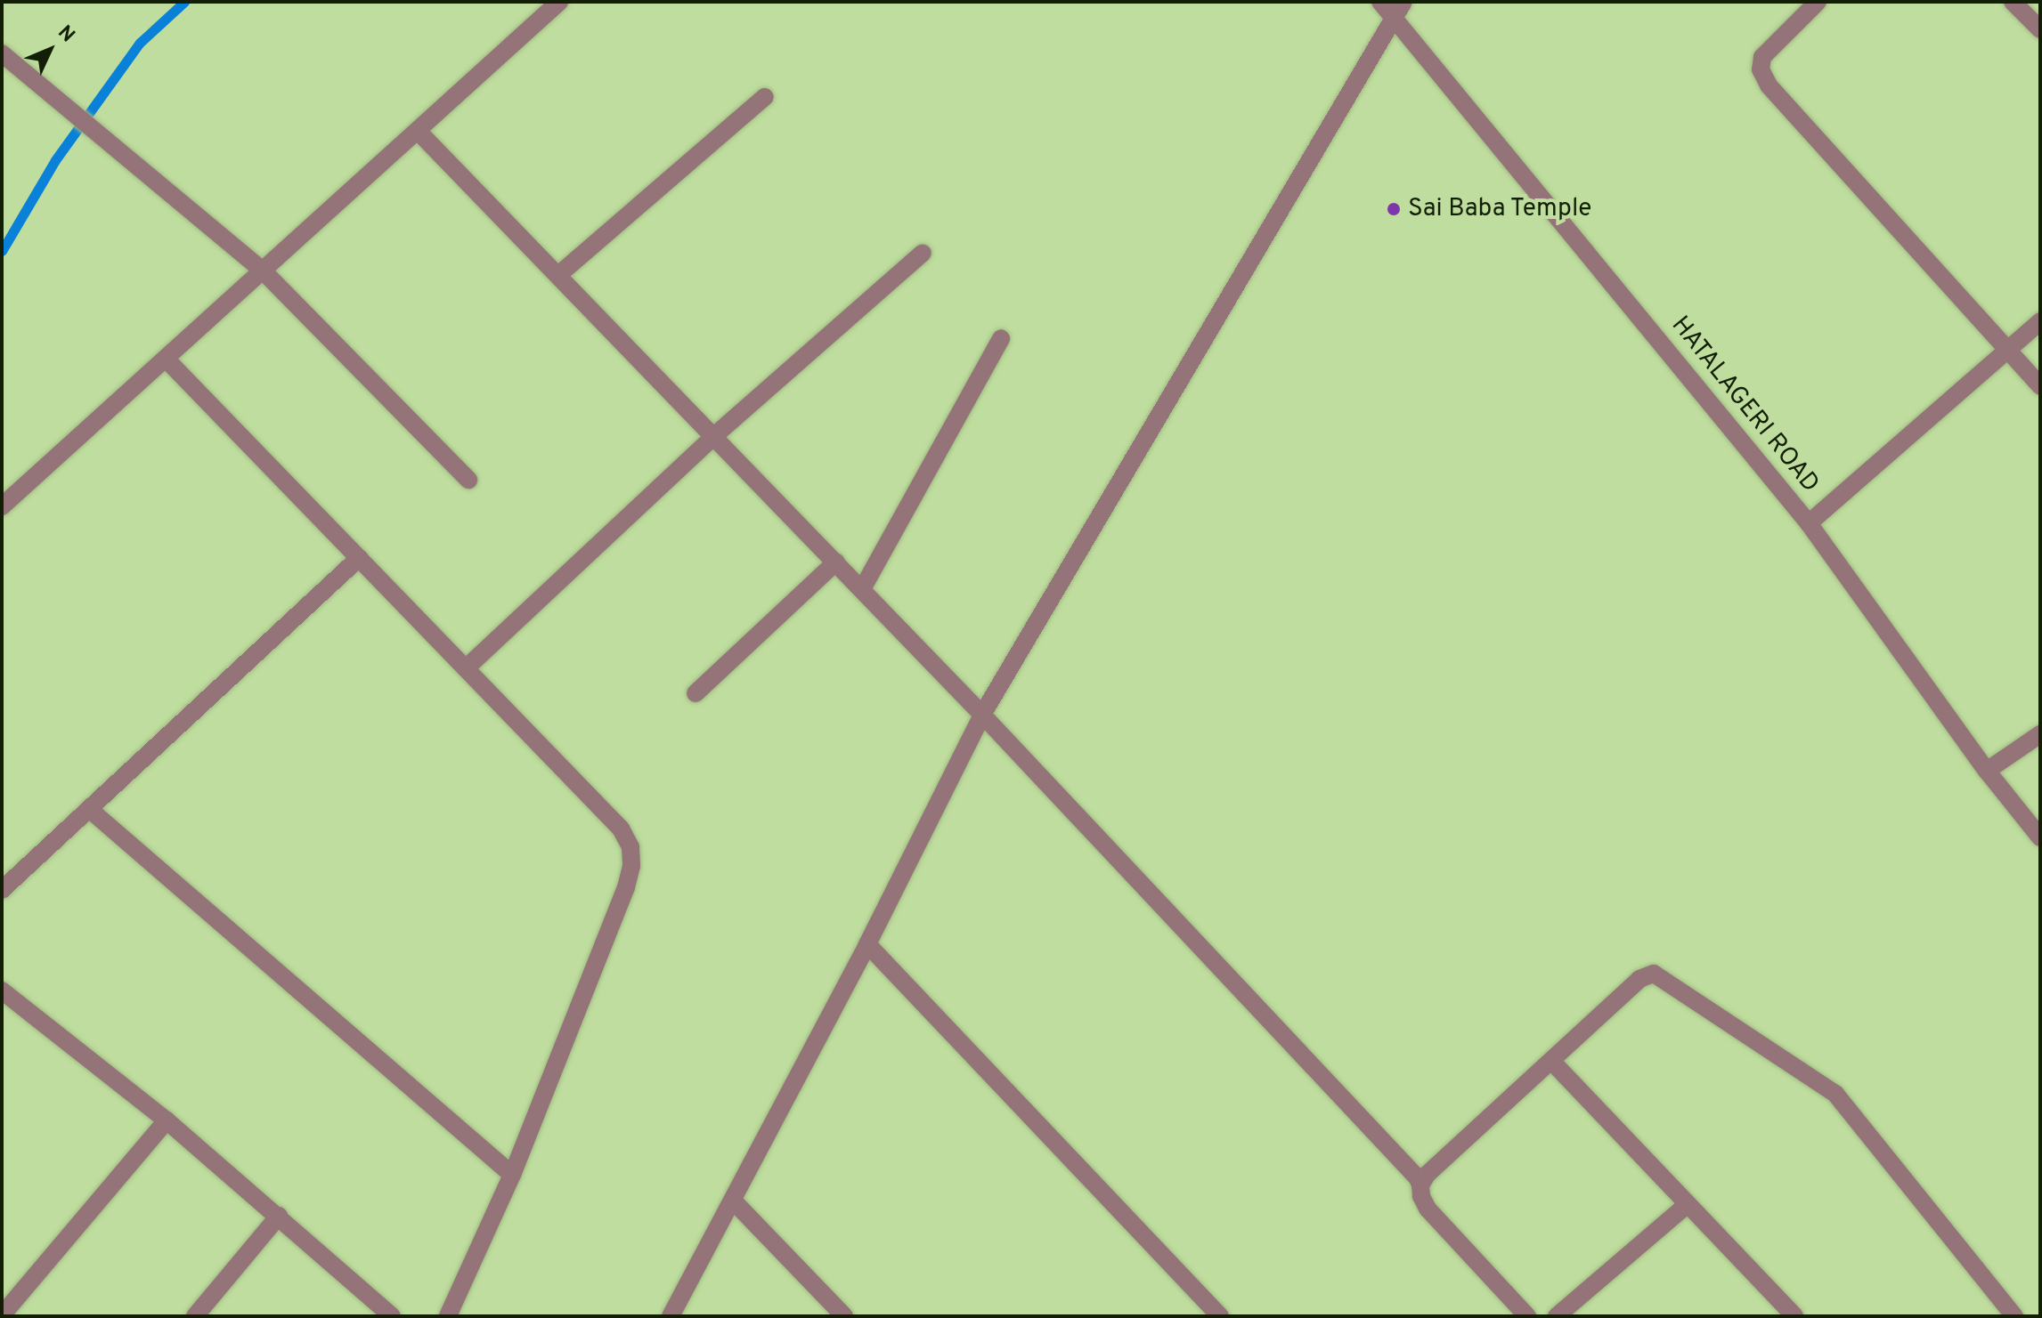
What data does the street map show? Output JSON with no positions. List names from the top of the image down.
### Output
{
  "streets": {
    "street": ["HATALAGERI ROAD"]
  },
  "places": ["Sai Baba Temple"],
  "north": "top right"
}
